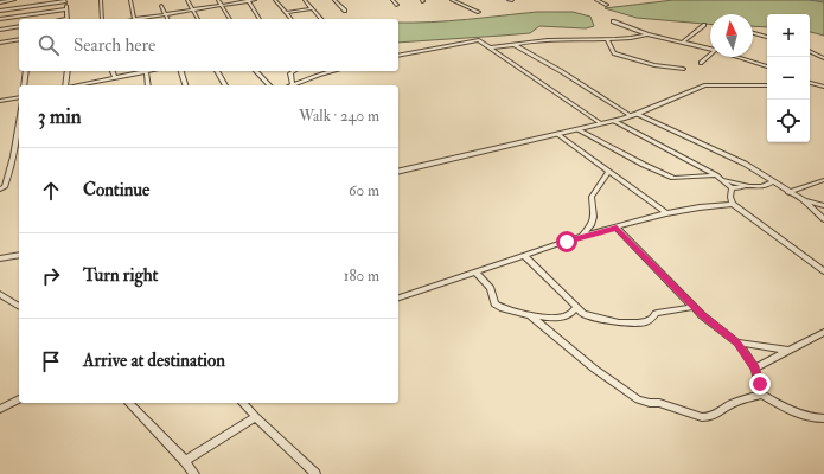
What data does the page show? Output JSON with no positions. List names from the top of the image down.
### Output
{
  "north": "top",
  "page": {
    "map_buttons": ["+", "−"],
    "search": "Search here",
    "heading": ["3 min", "Walk · 240 m"],
    "list": [
      ["Continue", "60 m"],
      ["Turn right", "180 m"],
      "Arrive at destination"
    ]
  }
}
